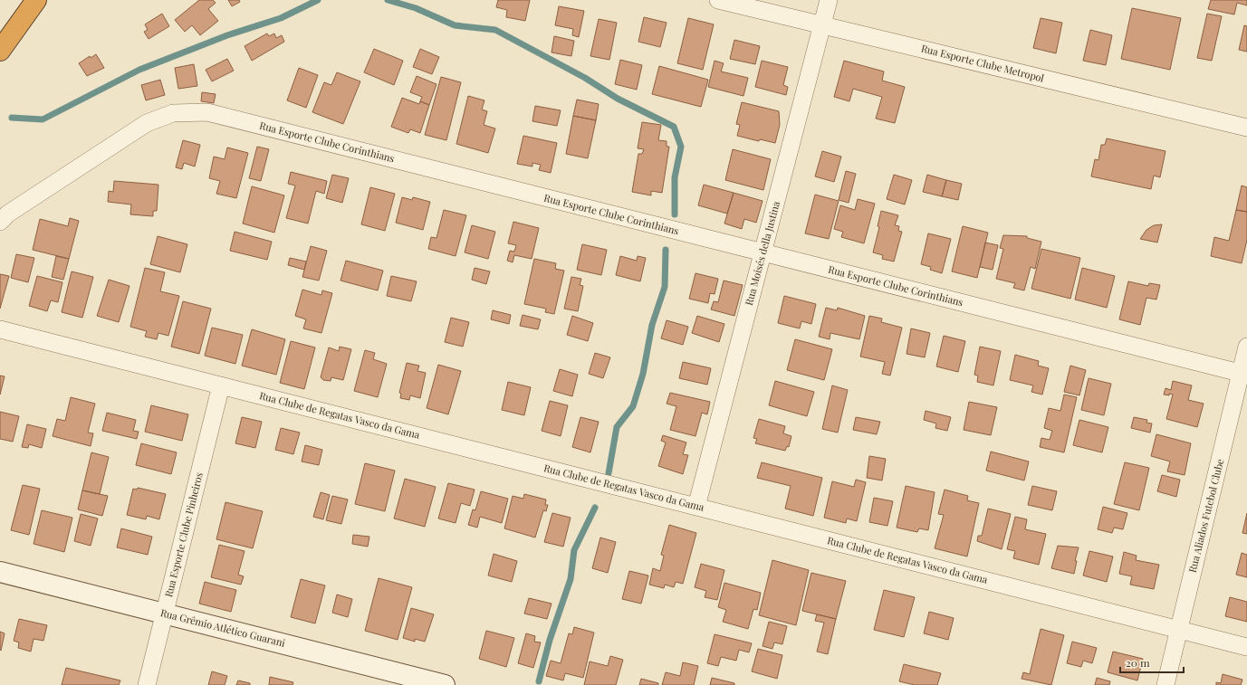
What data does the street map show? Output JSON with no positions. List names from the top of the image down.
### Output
{
  "streets": {
    "street": [
      "Rua Esporte Clube Metropol",
      "Rua Esporte Clube Corinthians",
      "Rua Moisés della Justina",
      "Rua Clube de Regatas Vasco da Gama",
      "Rua Aliados Futebol Clube",
      "Rua Esporte Clube Pinheiros",
      "Rua Grêmio Atlético Guarani"
    ]
  },
  "crossings": [
    ["Rua Esporte Clube Metropol", "Rua Moisés della Justina"],
    ["Rua Esporte Clube Corinthians", "Rua Moisés della Justina"],
    ["Rua Esporte Clube Corinthians", "Rua Aliados Futebol Clube"],
    ["Rua Moisés della Justina", "Rua Clube de Regatas Vasco da Gama"],
    ["Rua Clube de Regatas Vasco da Gama", "Rua Aliados Futebol Clube"],
    ["Rua Clube de Regatas Vasco da Gama", "Rua Esporte Clube Pinheiros"],
    ["Rua Esporte Clube Pinheiros", "Rua Grêmio Atlético Guarani"]
  ],
  "scale_bar": "20 m"
}
